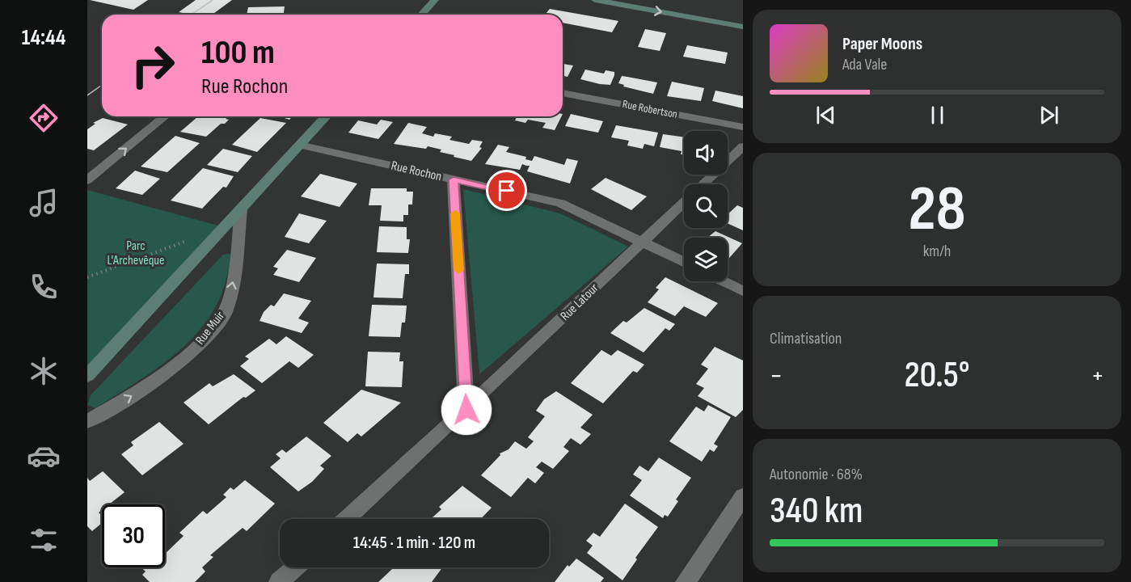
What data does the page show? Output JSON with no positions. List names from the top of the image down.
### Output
{
  "streets": {
    "street": [
      "Rue Robertson",
      "Rue Rochon",
      "Rue Latour",
      "Rue Muir"
    ]
  },
  "crossings": [
    ["Rue Rochon", "Rue Latour"]
  ],
  "parks": ["Parc L'Archevêque"],
  "page": {
    "tabs": "14:44",
    "turn": ["100 m", "Rue Rochon"],
    "song": ["Paper Moons", "Ada Vale"],
    "tile": [
      ["28", "km/h"],
      "Climatisation",
      ["Autonomie · 68%", "340 km"]
    ],
    "heat": ["−", "20.5°", "+"],
    "limit": "30",
    "trip": "14:45 · 1 min · 120 m"
  }
}
